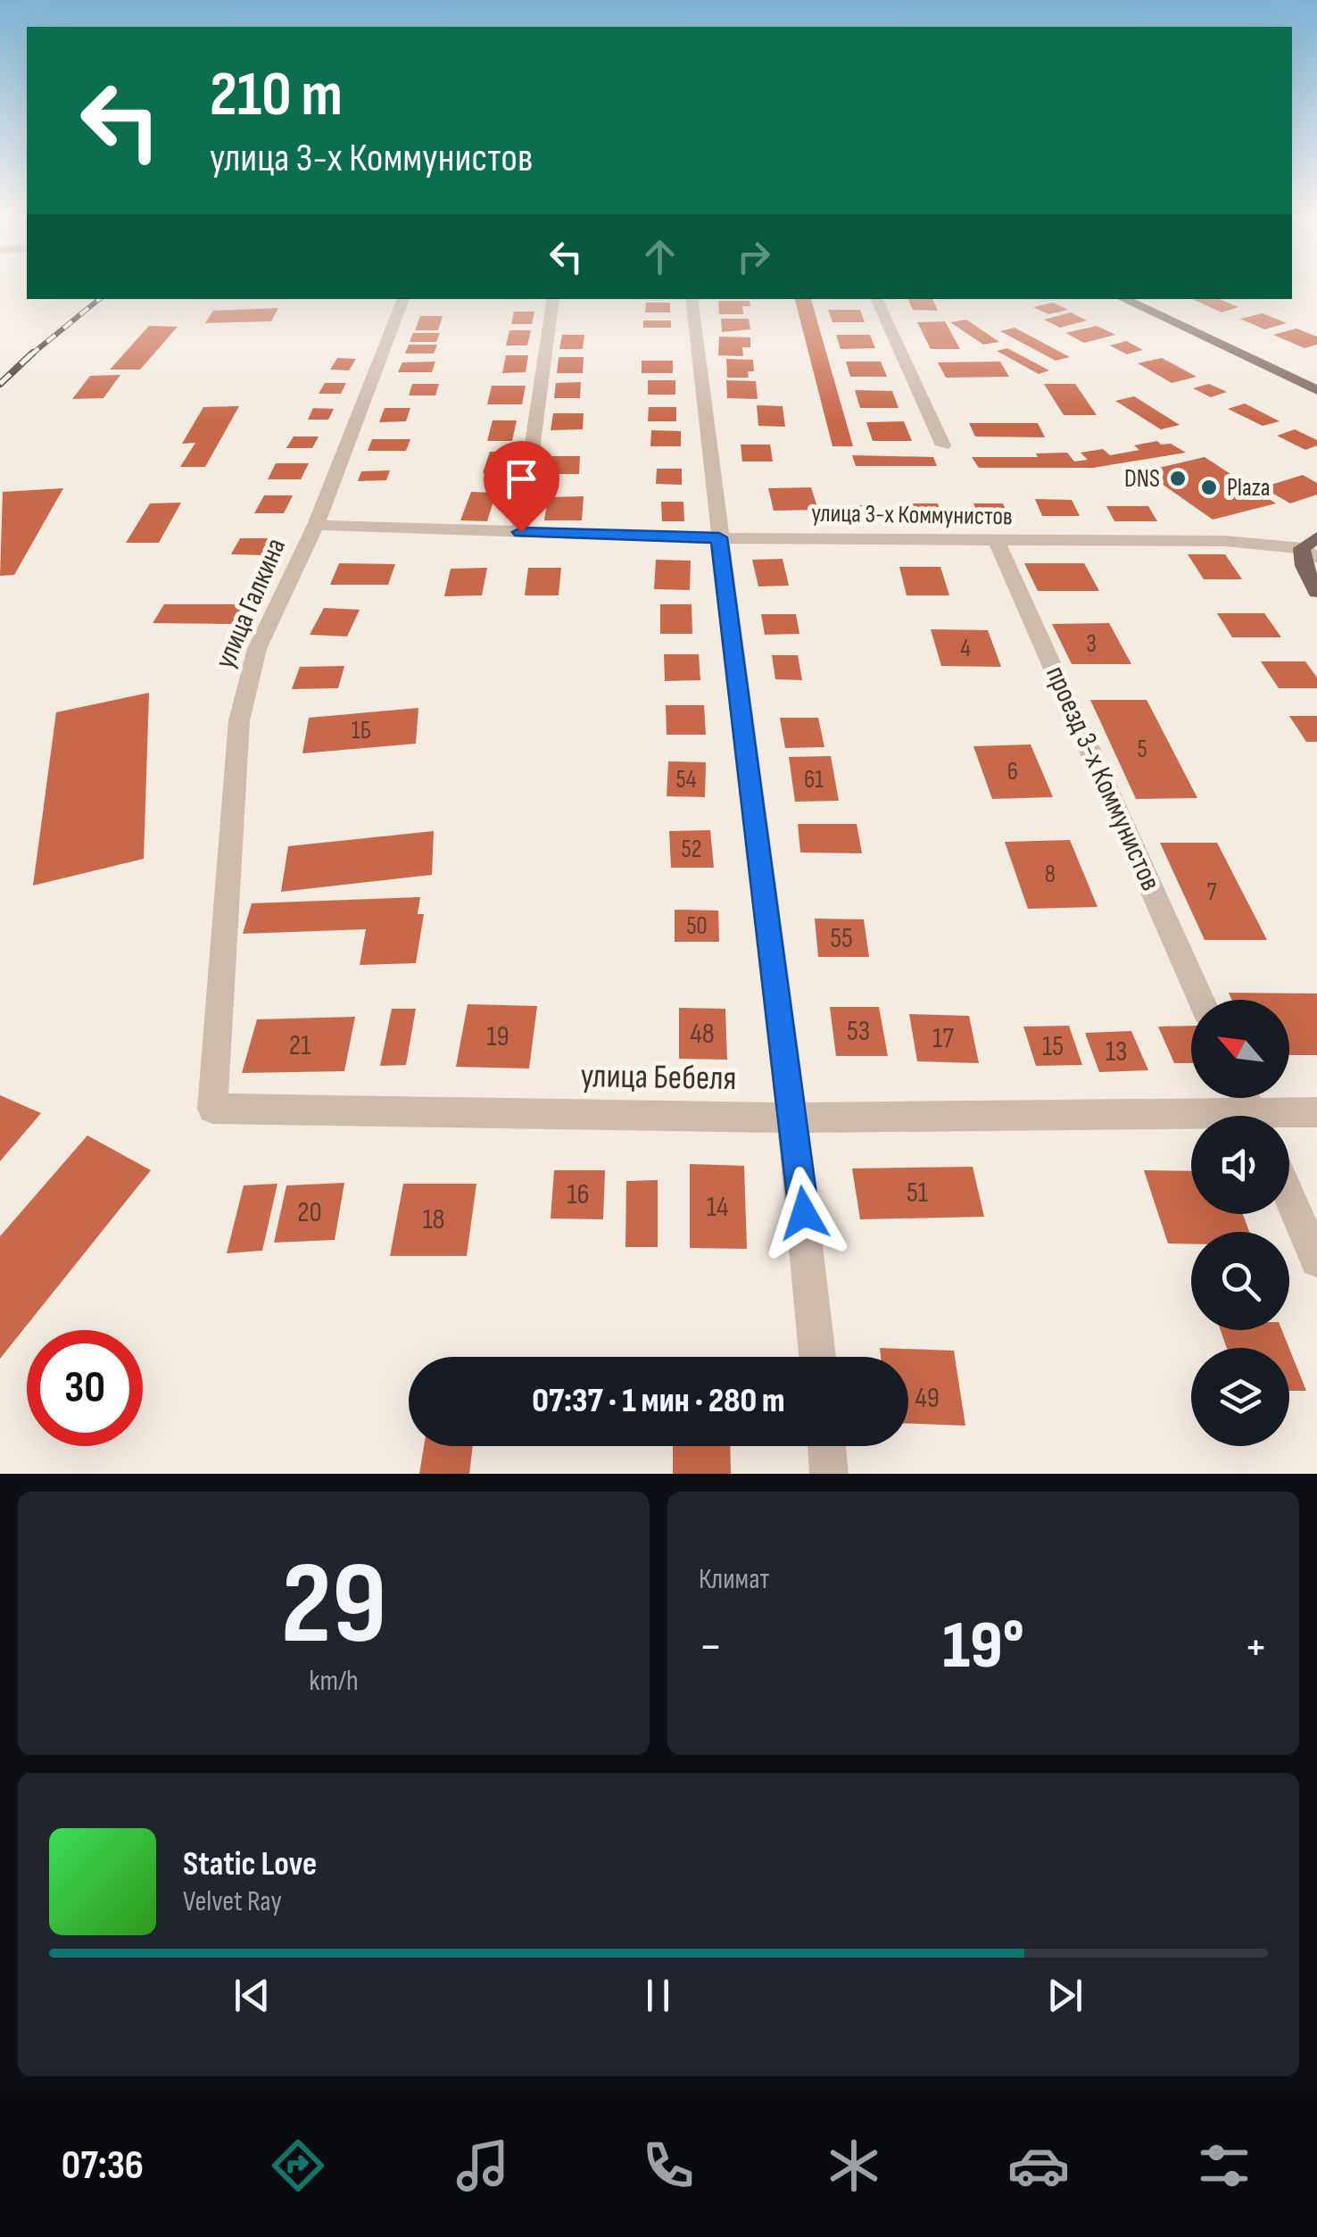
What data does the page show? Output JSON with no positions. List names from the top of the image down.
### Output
{
  "streets": {
    "street": [
      "улица 3-х Коммунистов",
      "улица Галкина",
      "проезд 3-х Коммунистов",
      "улица Бебеля"
    ]
  },
  "crossings": [
    ["улица 3-х Коммунистов", "улица Галкина"],
    ["улица 3-х Коммунистов", "проезд 3-х Коммунистов"],
    ["улица Галкина", "улица Бебеля"]
  ],
  "places": ["DNS", "Plaza"],
  "house_numbers": [
    "3",
    "4",
    "1Б",
    "5",
    "6",
    "54",
    "61",
    "52",
    "8",
    "7",
    "50",
    "55",
    "53",
    "48",
    "19",
    "17",
    "21",
    "15",
    "13",
    "51",
    "16",
    "14",
    "20",
    "18",
    "49"
  ],
  "north": "top left",
  "page": {
    "turn": ["210 m", "улица 3-х Коммунистов"],
    "limit": "30",
    "trip": "07:37 · 1 мин · 280 m",
    "tile": [
      ["29", "km/h"],
      "Климат"
    ],
    "heat": ["−", "19°", "+"],
    "song": ["Static Love", "Velvet Ray"],
    "tabs": "07:36"
  }
}
